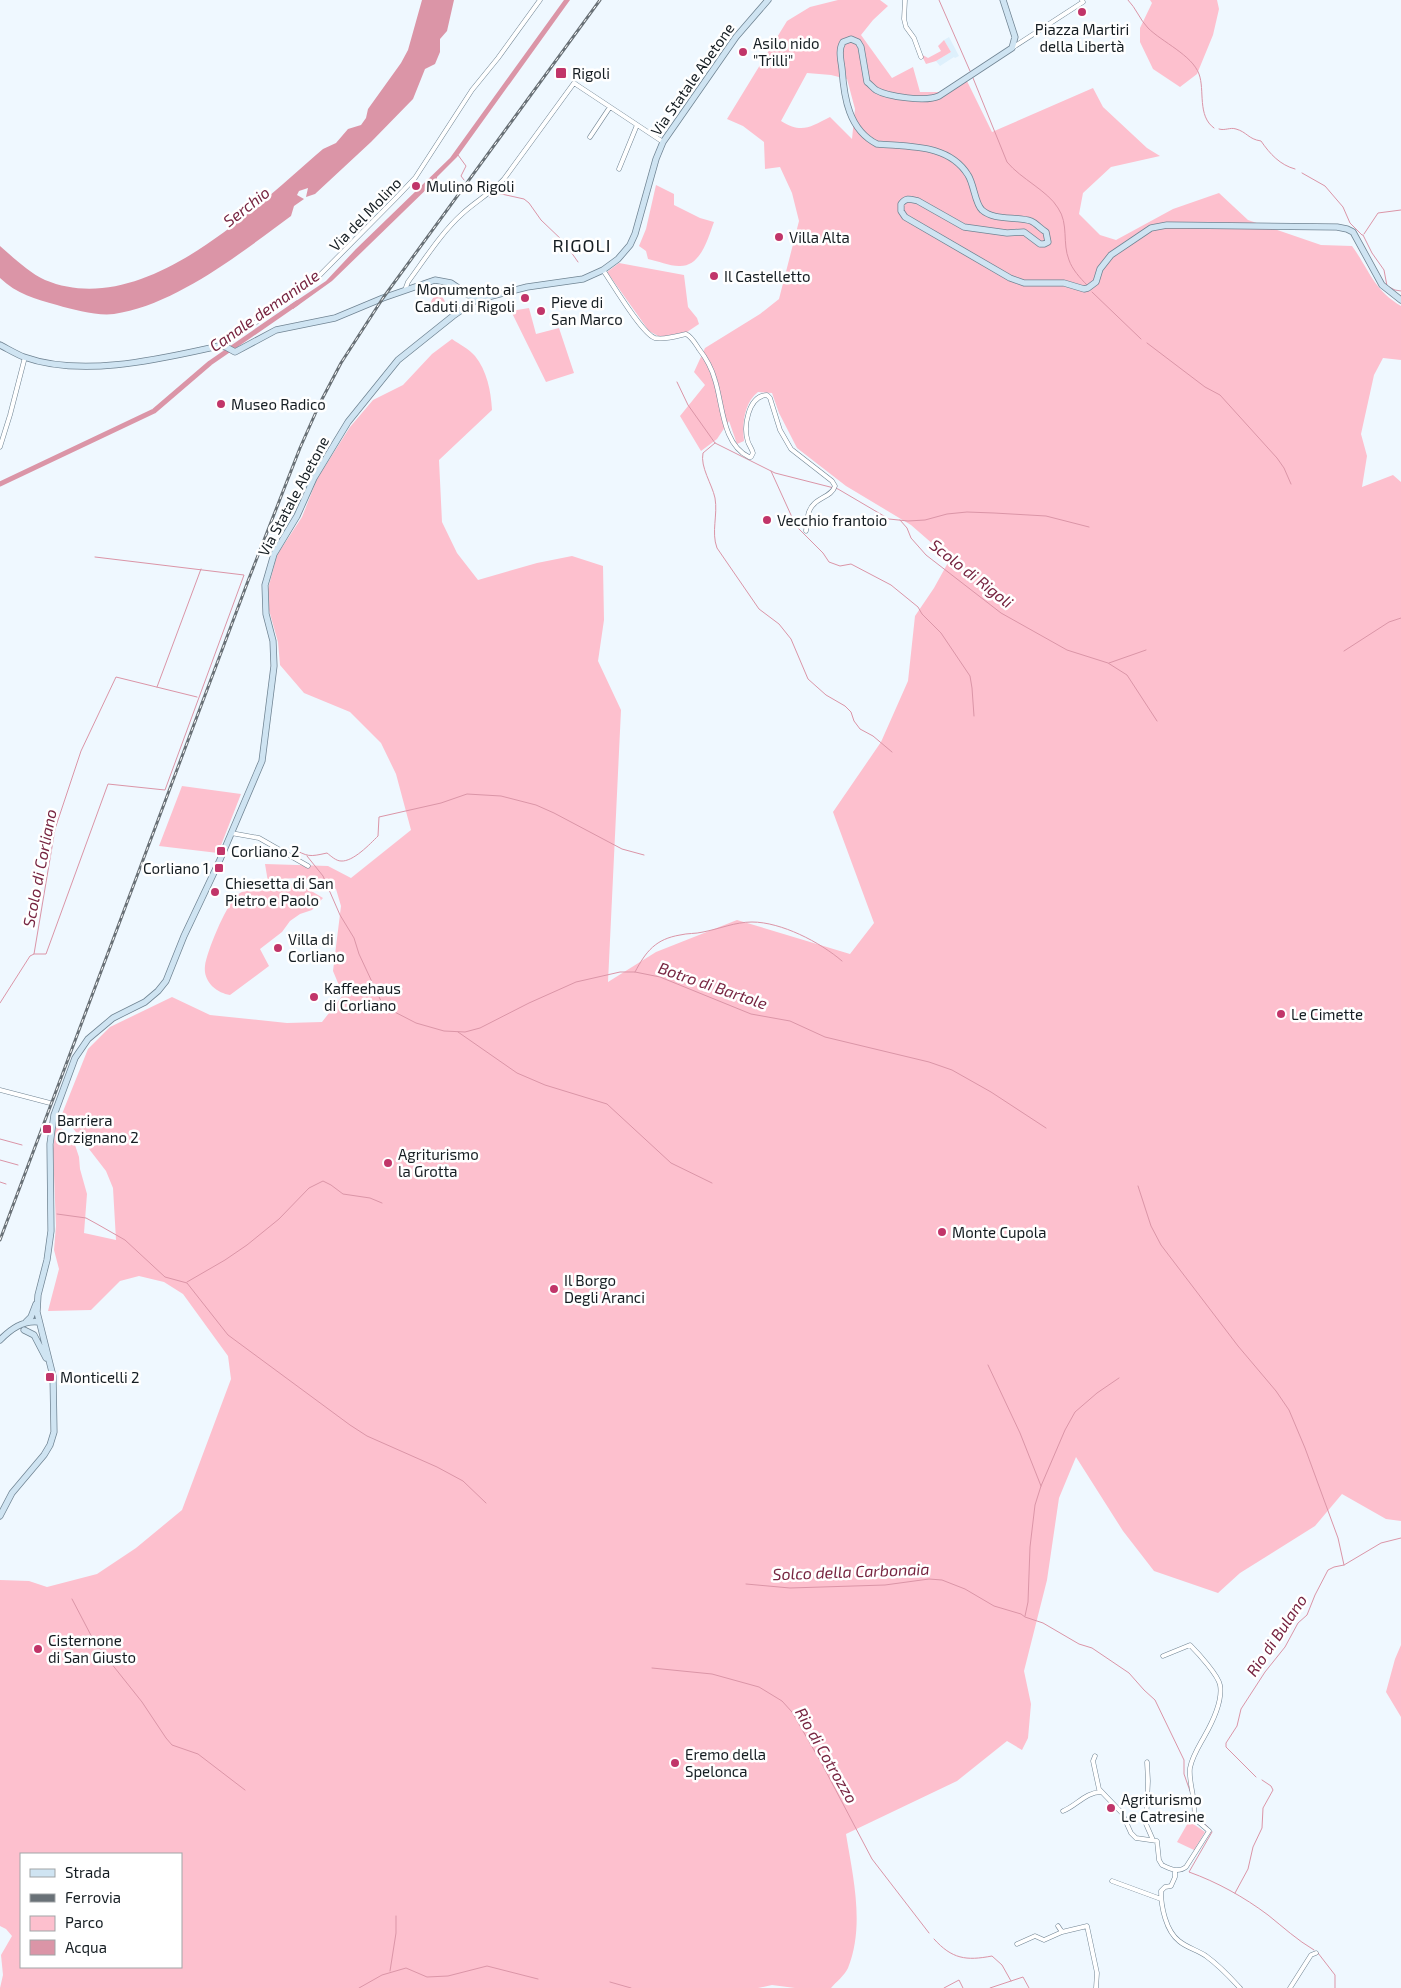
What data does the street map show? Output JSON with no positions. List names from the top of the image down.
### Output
{
  "streets": {
    "main road": ["Via Statale Abetone"],
    "street": ["Via del Molino"]
  },
  "districts": ["RIGOLI"],
  "water": [
    "Serchio",
    "Canale demaniale",
    "Scolo di Rigoli",
    "Scolo di Corliano",
    "Botro di Bartole",
    "Solco della Carbonaia",
    "Rio di Bulano",
    "Rio di Cotrozzo"
  ],
  "places": {
    "other": [
      "Piazza Martiri della Libertà",
      "Asilo nido \"Trilli\"",
      "Mulino Rigoli",
      "Villa Alta",
      "Il Castelletto",
      "Monumento ai Caduti di Rigoli",
      "Pieve di San Marco",
      "Museo Radico",
      "Vecchio frantoio",
      "Chiesetta di San Pietro e Paolo",
      "Villa di Corliano",
      "Kaffeehaus di Corliano",
      "Le Cimette",
      "Agriturismo la Grotta",
      "Monte Cupola",
      "Il Borgo Degli Aranci",
      "Cisternone di San Giusto",
      "Eremo della Spelonca",
      "Agriturismo Le Catresine"
    ],
    "transit": [
      "Rigoli",
      "Corliano 2",
      "Corliano 1",
      "Barriera Orzignano 2",
      "Monticelli 2"
    ]
  },
  "legend": [
    "Strada",
    "Ferrovia",
    "Parco",
    "Acqua"
  ]
}
